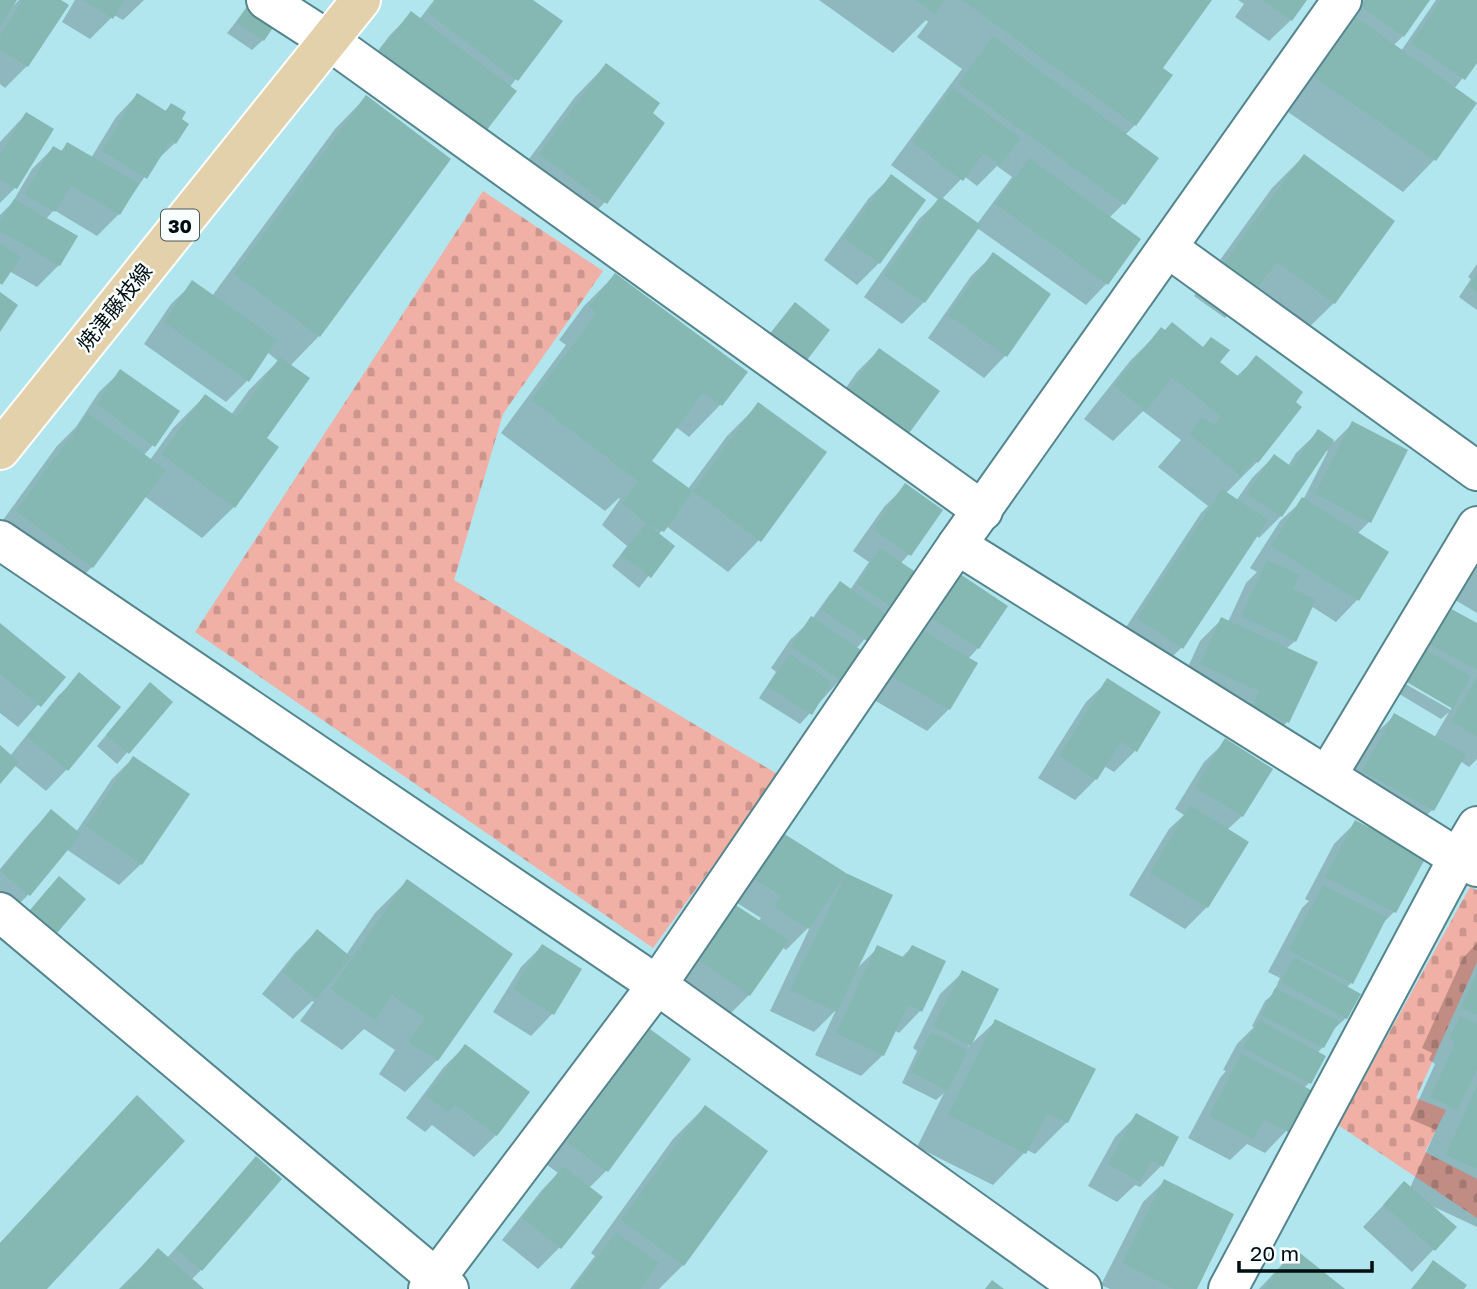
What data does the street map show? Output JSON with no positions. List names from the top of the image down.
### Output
{
  "streets": {
    "main road": ["30", "焼津藤枝線"]
  },
  "scale_bar": "20 m"
}
